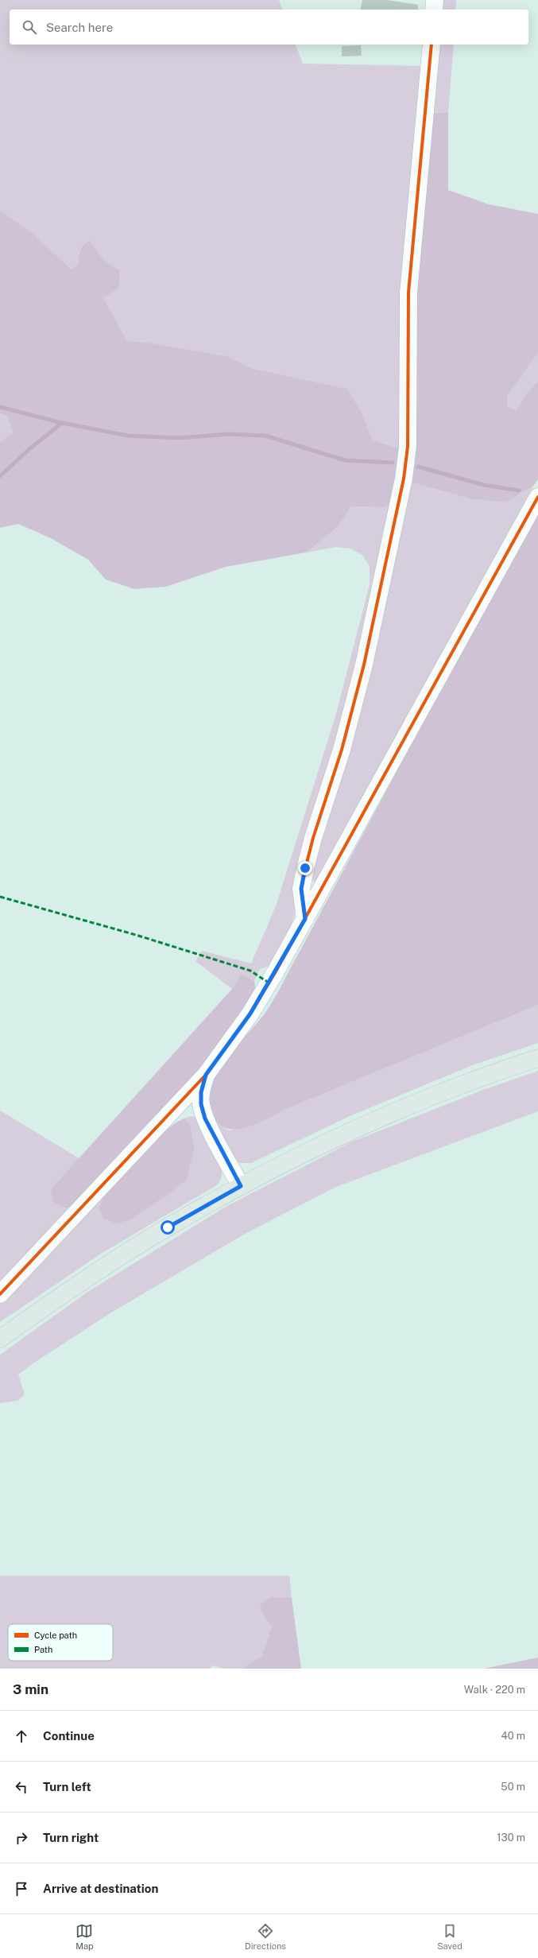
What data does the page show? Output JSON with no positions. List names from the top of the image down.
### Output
{
  "legend": ["Cycle path", "Path"],
  "page": {
    "search": "Search here",
    "heading": ["3 min", "Walk · 220 m"],
    "list": [
      ["Continue", "40 m"],
      ["Turn left", "50 m"],
      ["Turn right", "130 m"],
      "Arrive at destination"
    ],
    "nav": ["Map", "Directions", "Saved"]
  }
}
